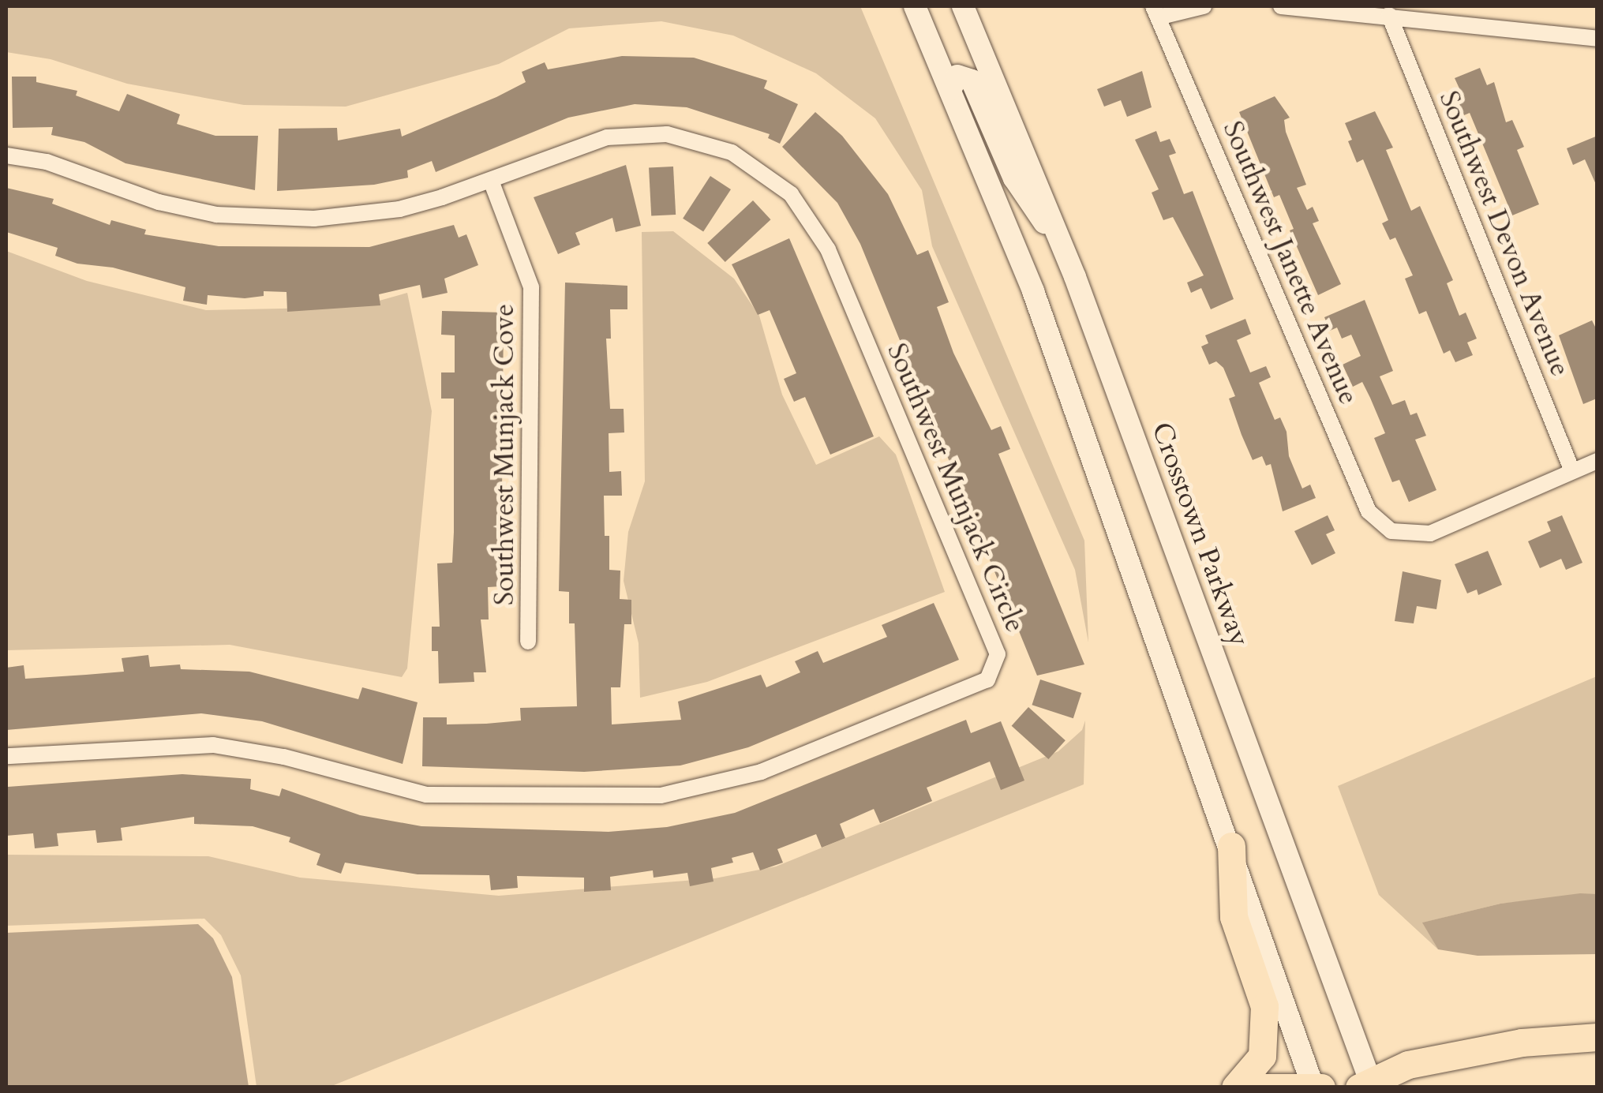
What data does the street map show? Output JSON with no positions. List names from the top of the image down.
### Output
{
  "streets": {
    "main road": ["Crosstown Parkway"],
    "street": [
      "Southwest Devon Avenue",
      "Southwest Janette Avenue",
      "Southwest Munjack Cove",
      "Southwest Munjack Circle"
    ]
  },
  "crossings": [
    ["Southwest Devon Avenue", "Southwest Janette Avenue"],
    ["Southwest Munjack Cove", "Southwest Munjack Circle"]
  ]
}
